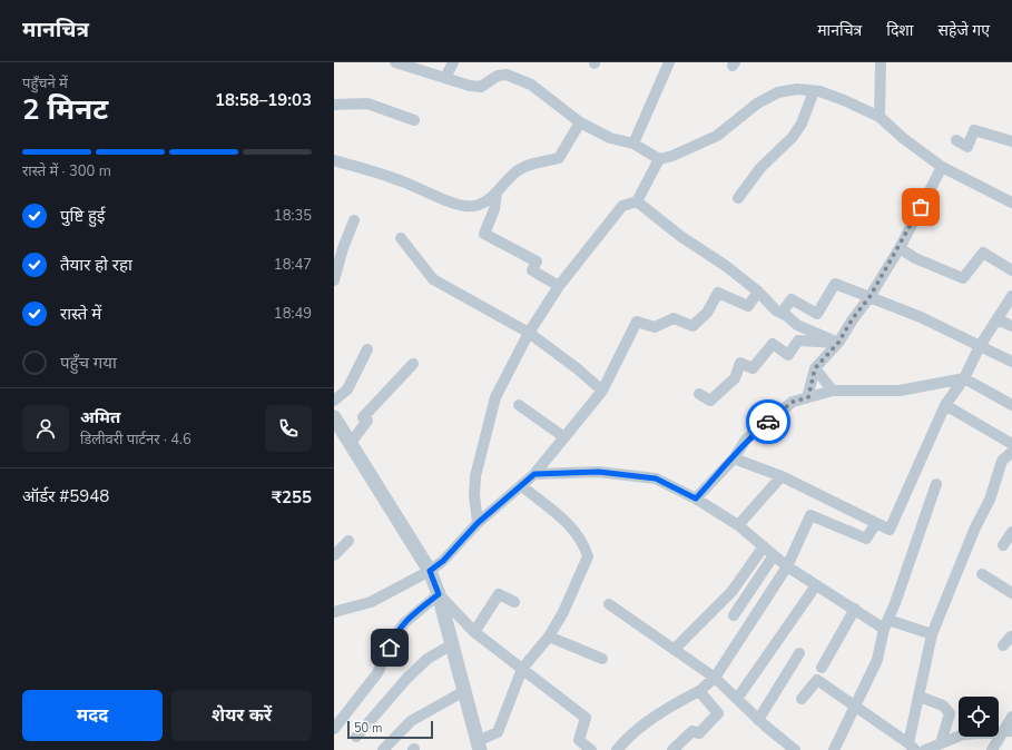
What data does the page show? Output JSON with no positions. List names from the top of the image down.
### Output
{
  "scale_bar": "50 m",
  "page": {
    "header": "मानचित्र",
    "nav": ["मानचित्र", "दिशा", "सहेजे गए"],
    "heading": ["2 मिनट", "पहुँचने में", "18:58–19:03"],
    "panel": [
      "अमित",
      "डिलीवरी पार्टनर · 4.6",
      "ऑर्डर #5948",
      "₹255"
    ],
    "bar": "रास्ते में · 300 m",
    "list": [
      ["पुष्टि हुई", "18:35"],
      ["तैयार हो रहा", "18:47"],
      ["रास्ते में", "18:49"],
      "पहुँच गया"
    ],
    "buttons": ["मदद", "शेयर करें"],
    "scale": "50 m"
  }
}
